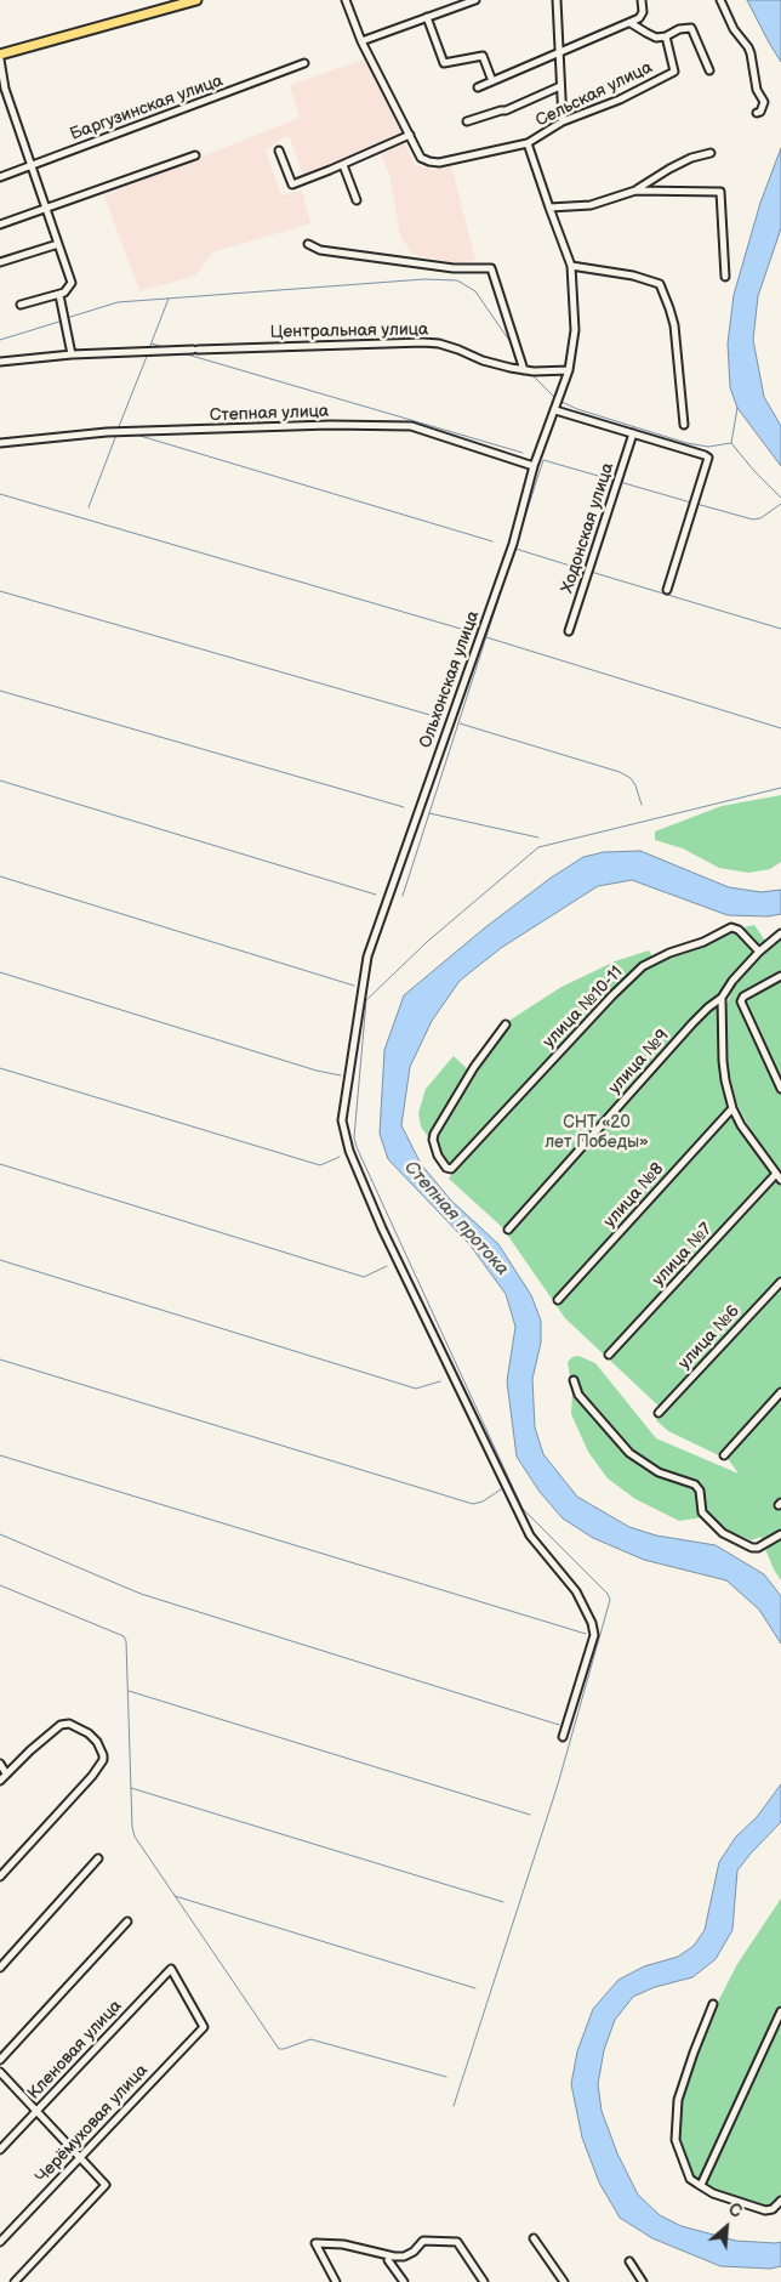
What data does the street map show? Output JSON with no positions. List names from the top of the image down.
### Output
{
  "streets": {
    "street": [
      "Сельская улица",
      "Баргузинская улица",
      "Центральная улица",
      "Степная улица",
      "Ходонская улица",
      "Ольхонская улица",
      "улица №10-11",
      "улица №9",
      "улица №8",
      "улица №7",
      "улица №6",
      "Кленовая улица",
      "Черёмуховая улица"
    ]
  },
  "crossings": [
    ["Сельская улица", "Ольхонская улица"],
    ["Центральная улица", "Ольхонская улица"],
    ["Степная улица", "Ольхонская улица"],
    ["улица №10-11", "улица №9"],
    ["Кленовая улица", "Черёмуховая улица"]
  ],
  "water": ["Степная протока"],
  "parks": ["СНТ «20 лет Победы»"],
  "north": "top right"
}
